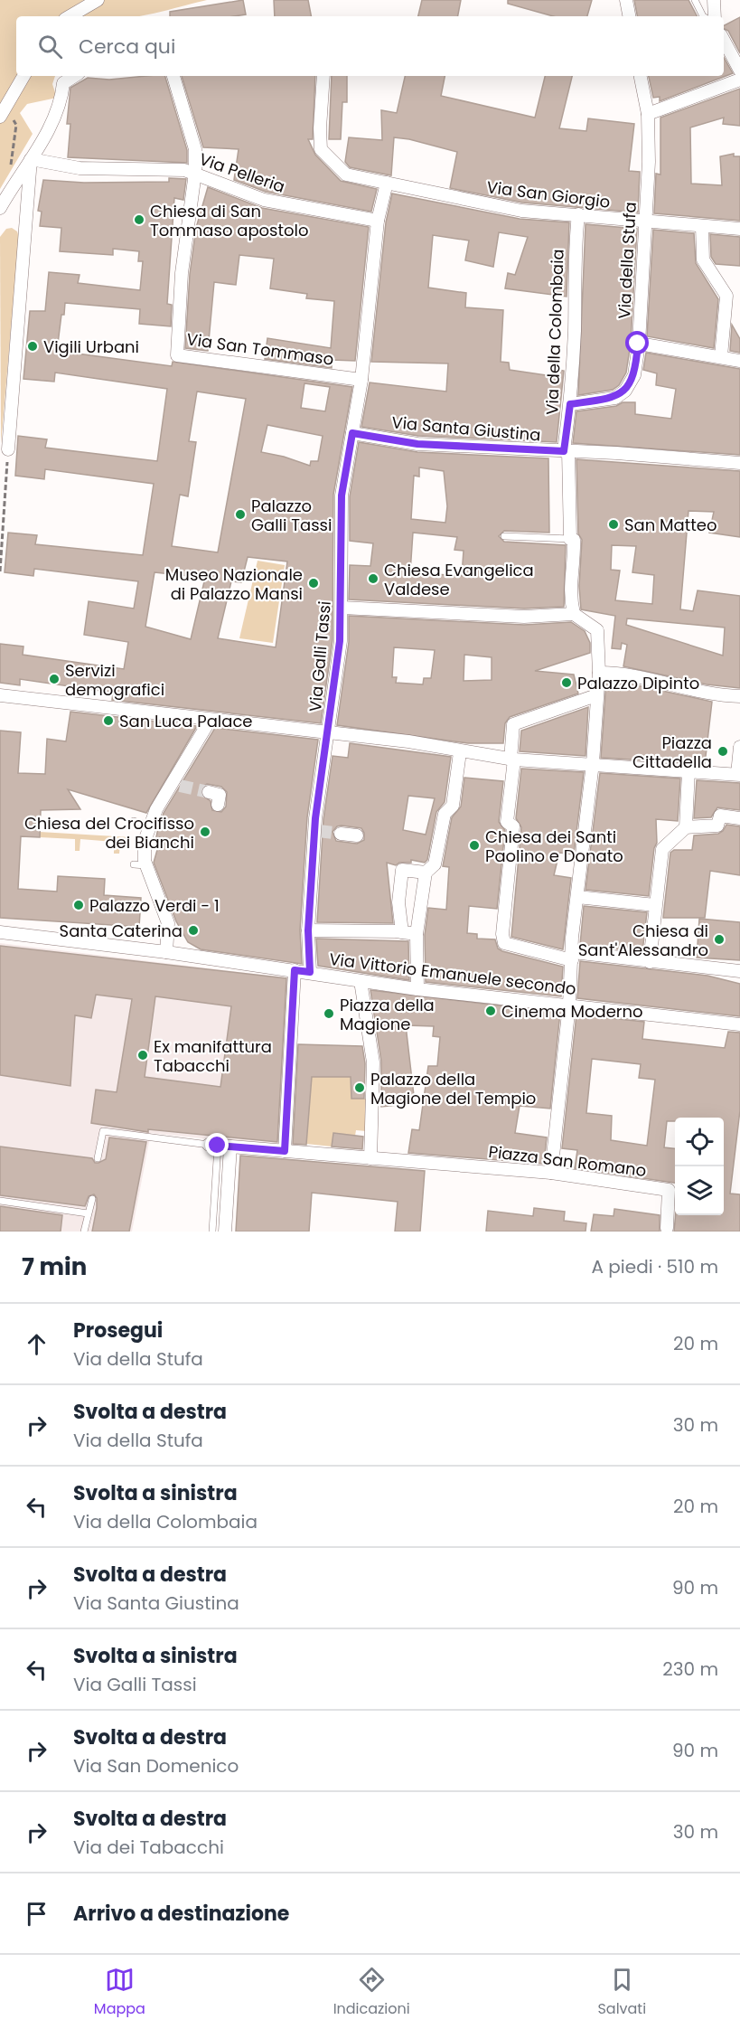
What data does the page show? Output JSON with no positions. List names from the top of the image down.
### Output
{
  "streets": {
    "street": [
      "Via Pelleria",
      "Via San Giorgio",
      "Via della Stufa",
      "Via della Colombaia",
      "Via San Tommaso",
      "Via Santa Giustina",
      "Via Galli Tassi",
      "Via Vittorio Emanuele secondo",
      "Piazza San Romano"
    ]
  },
  "crossings": [
    ["Via Pelleria", "Via San Tommaso"],
    ["Via Pelleria", "Via Galli Tassi"],
    ["Via San Giorgio", "Via della Stufa"],
    ["Via San Giorgio", "Via della Colombaia"],
    ["Via San Giorgio", "Via Galli Tassi"],
    ["Via della Stufa", "Via della Colombaia"],
    ["Via della Colombaia", "Via Santa Giustina"],
    ["Via San Tommaso", "Via Galli Tassi"],
    ["Via Santa Giustina", "Via Galli Tassi"],
    ["Via Galli Tassi", "Via Vittorio Emanuele secondo"]
  ],
  "places": [
    "Chiesa di San Tommaso apostolo",
    "Vigili Urbani",
    "Palazzo Galli Tassi",
    "San Matteo",
    "Chiesa Evangelica Valdese",
    "Museo Nazionale di Palazzo Mansi",
    "Servizi demografici",
    "Palazzo Dipinto",
    "San Luca Palace",
    "Piazza Cittadella",
    "Chiesa del Crocifisso dei Bianchi",
    "Chiesa dei Santi Paolino e Donato",
    "Palazzo Verdi - 1",
    "Santa Caterina",
    "Chiesa di Sant'Alessandro",
    "Cinema Moderno",
    "Piazza della Magione",
    "Ex manifattura Tabacchi",
    "Palazzo della Magione del Tempio"
  ],
  "page": {
    "search": "Cerca qui",
    "heading": ["7 min", "A piedi · 510 m"],
    "list": [
      ["Prosegui", "Via della Stufa", "20 m"],
      ["Svolta a destra", "Via della Stufa", "30 m"],
      ["Svolta a sinistra", "Via della Colombaia", "20 m"],
      ["Svolta a destra", "Via Santa Giustina", "90 m"],
      ["Svolta a sinistra", "Via Galli Tassi", "230 m"],
      ["Svolta a destra", "Via San Domenico", "90 m"],
      ["Svolta a destra", "Via dei Tabacchi", "30 m"],
      "Arrivo a destinazione"
    ],
    "nav": ["Mappa", "Indicazioni", "Salvati"]
  }
}
